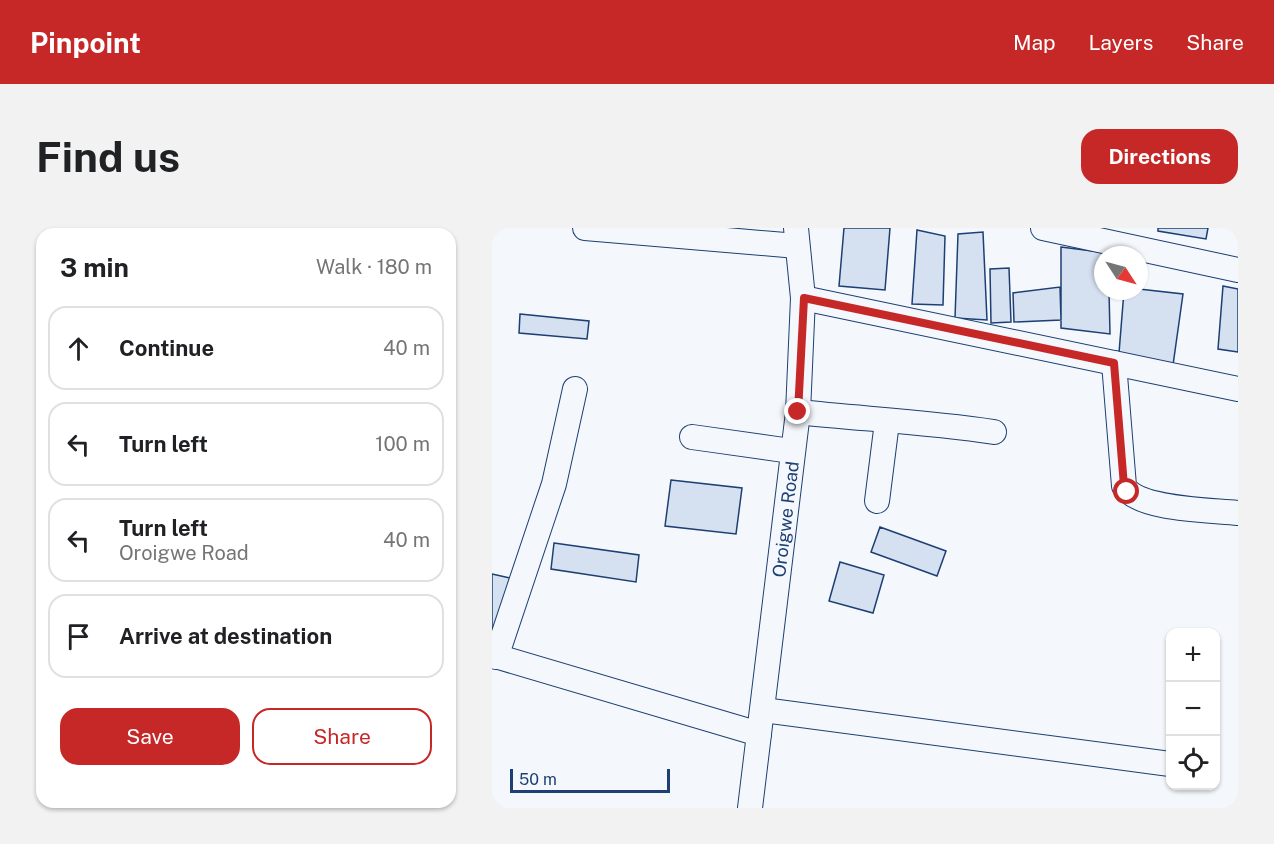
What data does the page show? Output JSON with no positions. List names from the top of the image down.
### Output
{
  "streets": {
    "street": ["Oroigwe Road"]
  },
  "scale_bar": "50 m",
  "north": "bottom right",
  "page": {
    "header": "Pinpoint",
    "nav": ["Map", "Layers", "Share"],
    "buttons": [
      "Directions",
      ["Save", "Share"]
    ],
    "title": "Find us",
    "heading": ["3 min", "Walk · 180 m"],
    "list": [
      ["Continue", "40 m"],
      ["Turn left", "100 m"],
      ["Turn left", "Oroigwe Road", "40 m"],
      "Arrive at destination"
    ],
    "map_buttons": ["+", "−"],
    "scale": "50 m"
  }
}
